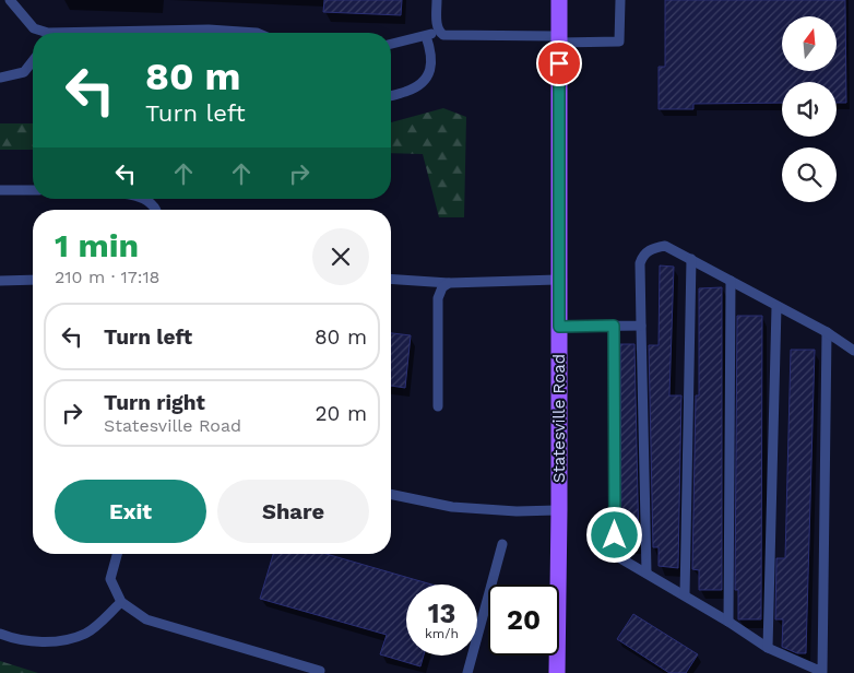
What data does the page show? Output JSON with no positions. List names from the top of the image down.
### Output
{
  "streets": {
    "main road": ["Statesville Road"]
  },
  "north": "top",
  "page": {
    "turn": ["80 m", "Turn left"],
    "heading": ["1 min", "210 m · 17:18"],
    "list": [
      {
        "name": "Turn left",
        "value": "80 m"
      },
      {
        "name": "Turn right",
        "note": "Statesville Road",
        "value": "20 m"
      }
    ],
    "buttons": ["Exit", "Share"],
    "speed": "13 km/h",
    "limit": "20"
  }
}
